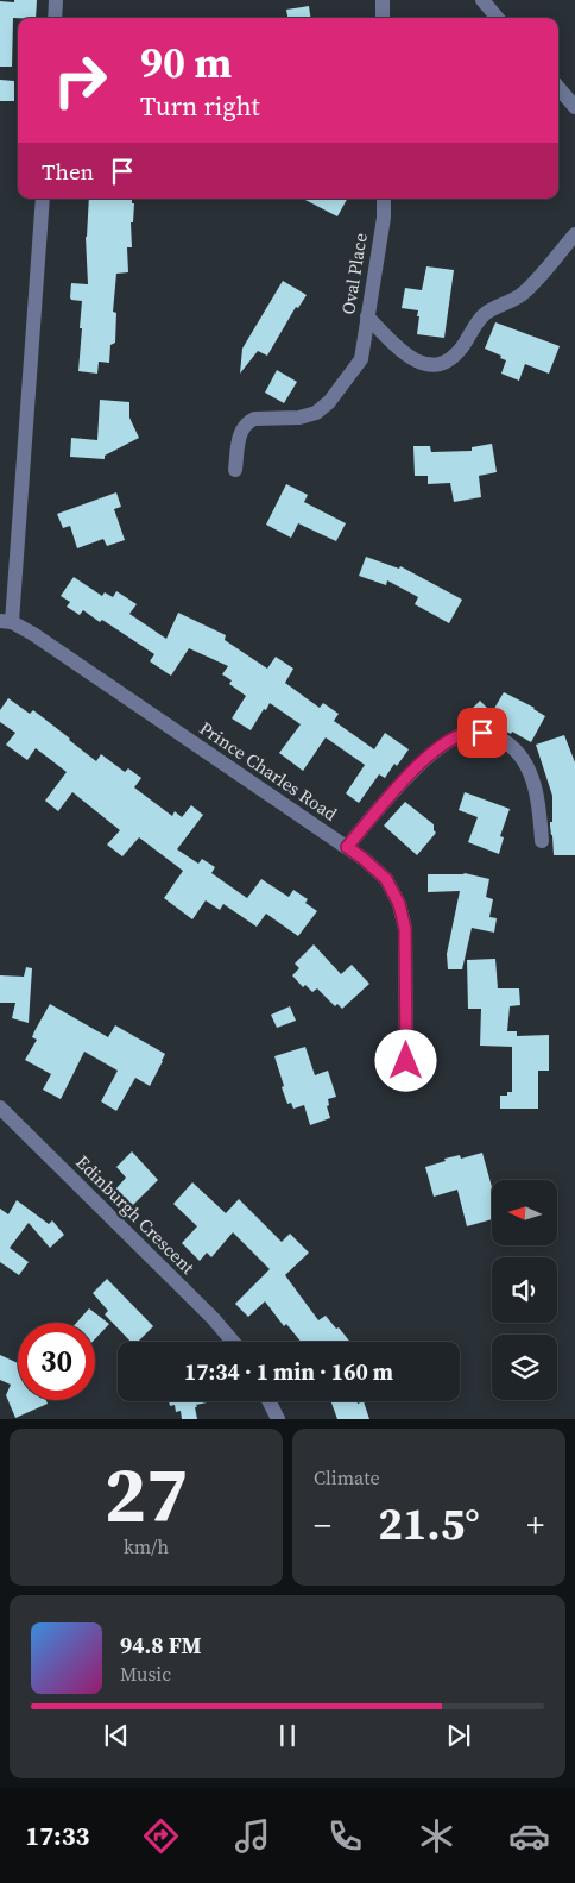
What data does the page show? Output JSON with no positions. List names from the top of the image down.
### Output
{
  "streets": {
    "street": ["Oval Place", "Prince Charles Road", "Edinburgh Crescent"]
  },
  "north": "left",
  "page": {
    "turn": ["90 m", "Turn right"],
    "then": "Then",
    "limit": "30",
    "trip": "17:34 · 1 min · 160 m",
    "tile": [
      ["27", "km/h"],
      "Climate"
    ],
    "heat": ["−", "21.5°", "+"],
    "song": ["94.8 FM", "Music"],
    "tabs": "17:33"
  }
}
